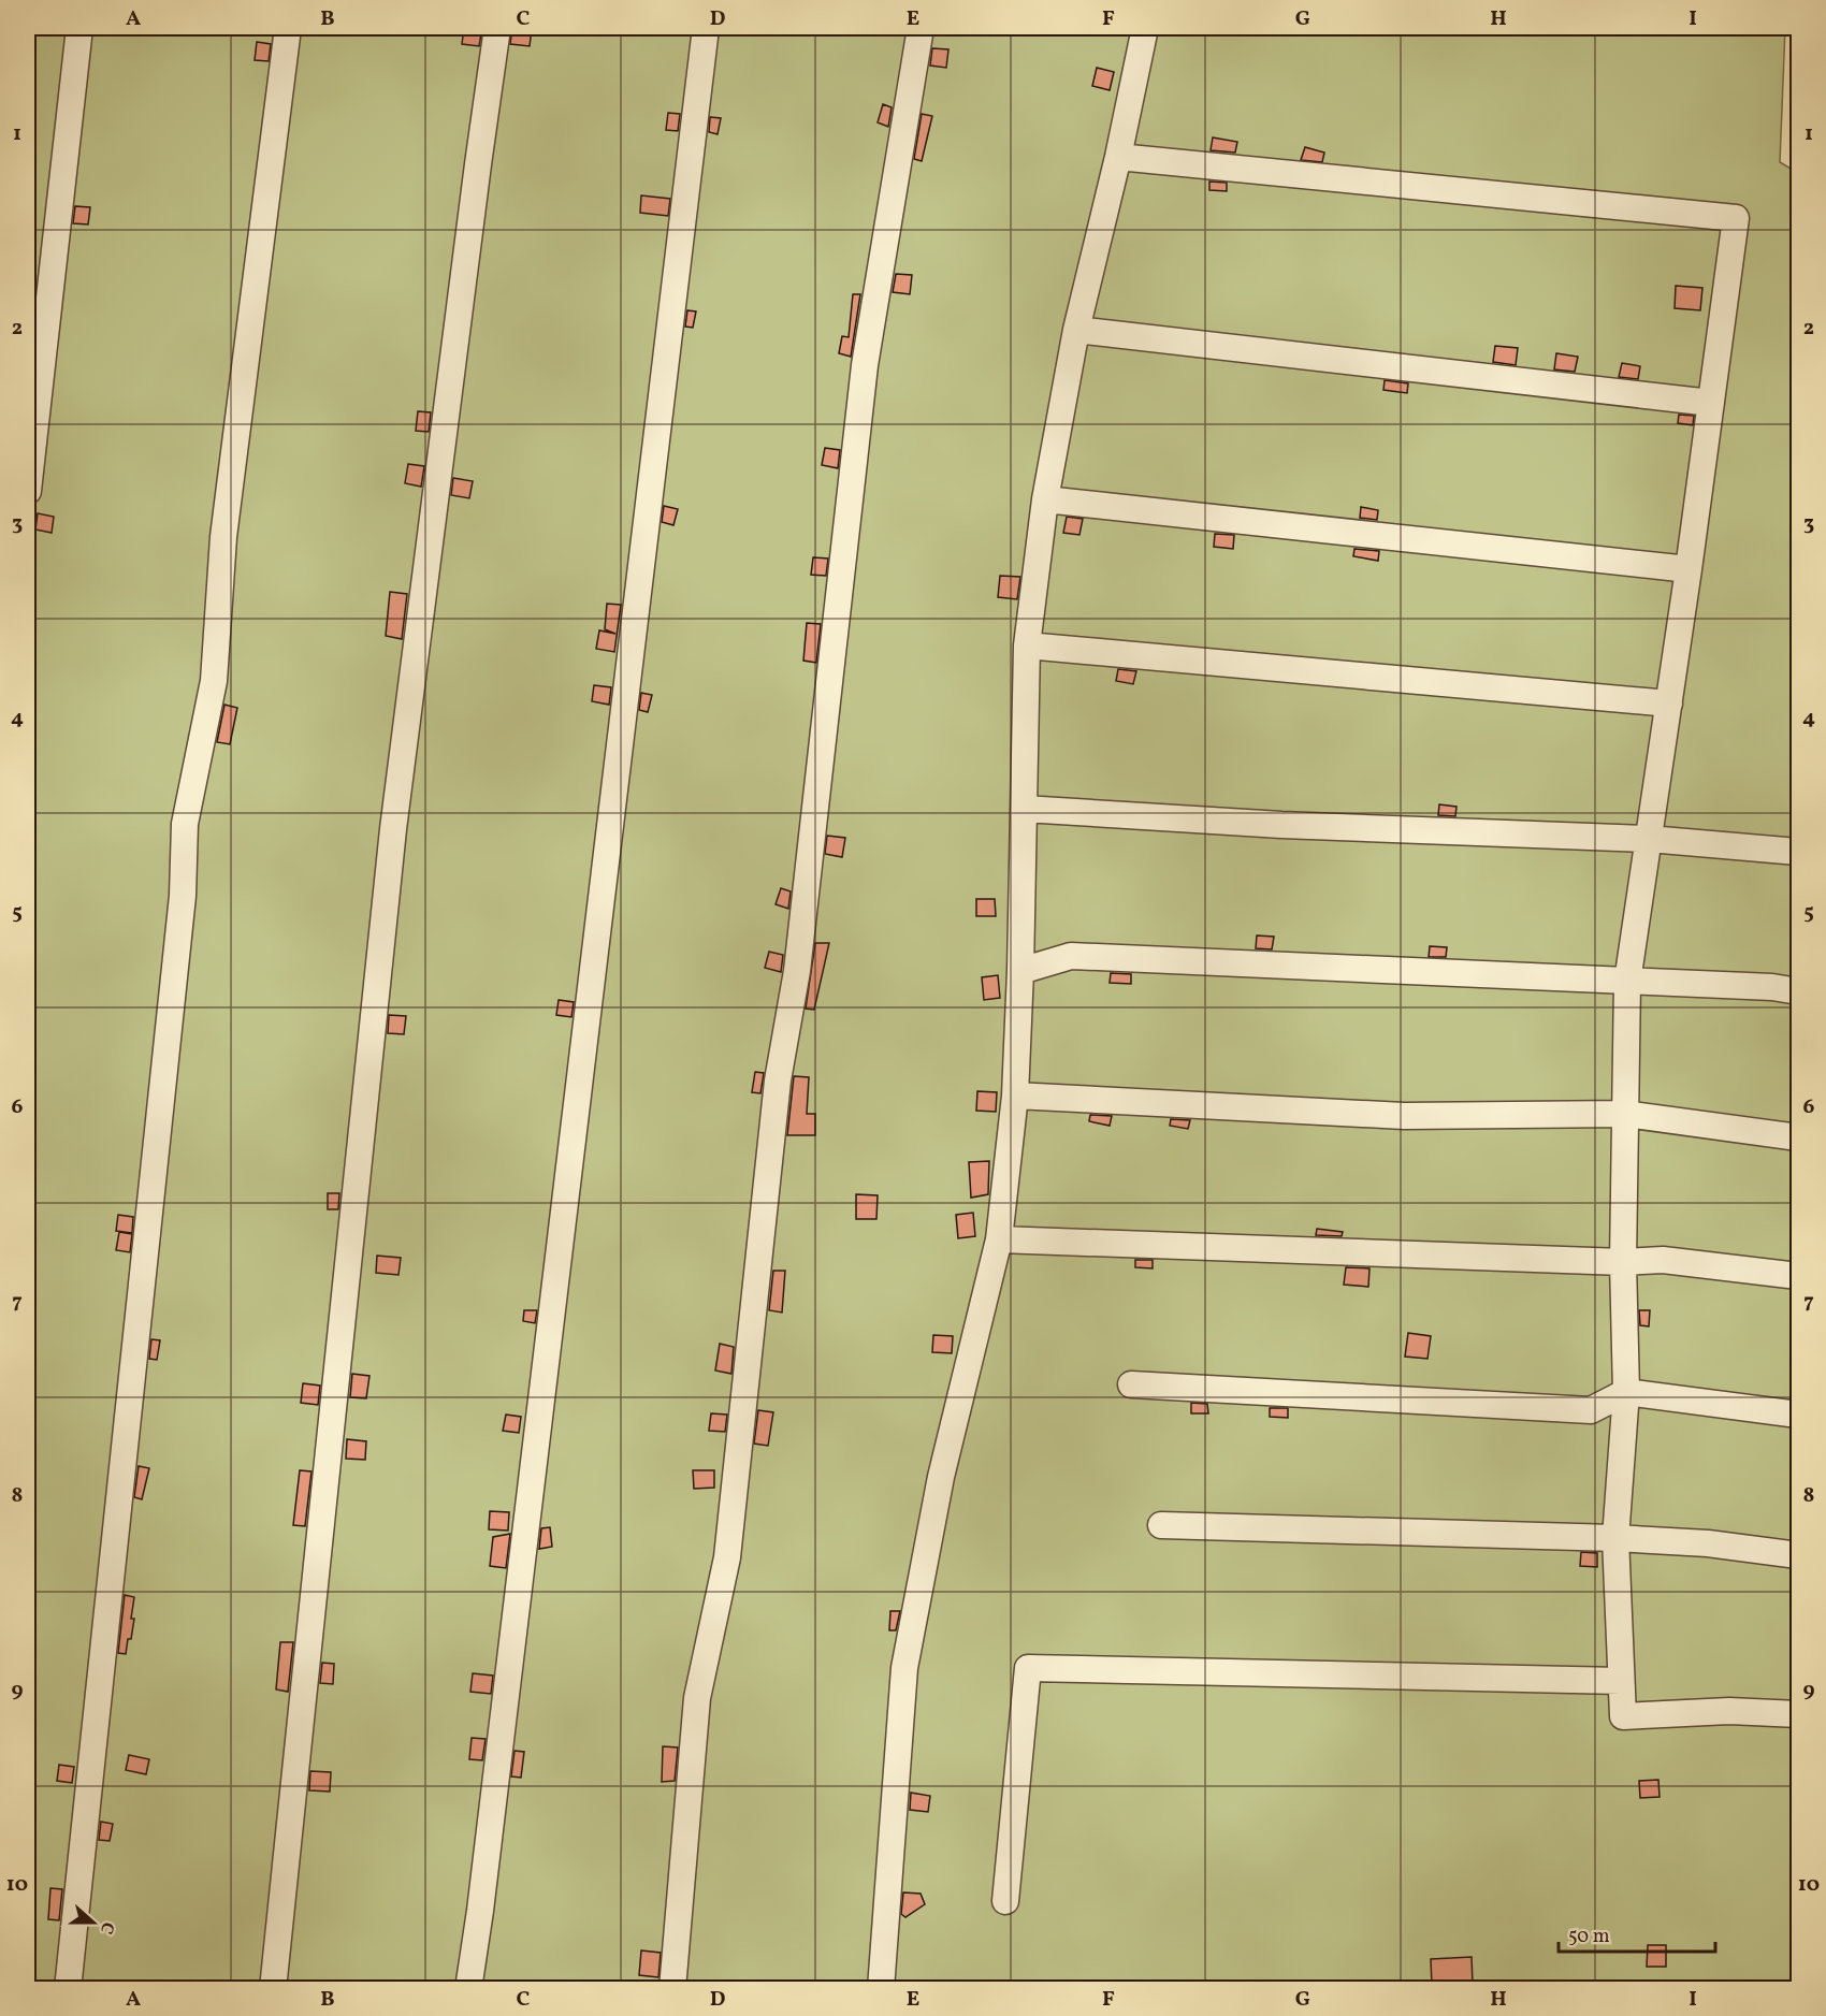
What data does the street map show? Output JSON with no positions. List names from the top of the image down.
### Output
{
  "scale_bar": "50 m",
  "north": "right",
  "grid": {
    "columns": [
      "A",
      "B",
      "C",
      "D",
      "E",
      "F",
      "G",
      "H",
      "I"
    ],
    "rows": [
      "1",
      "2",
      "3",
      "4",
      "5",
      "6",
      "7",
      "8",
      "9",
      "10"
    ]
  }
}
